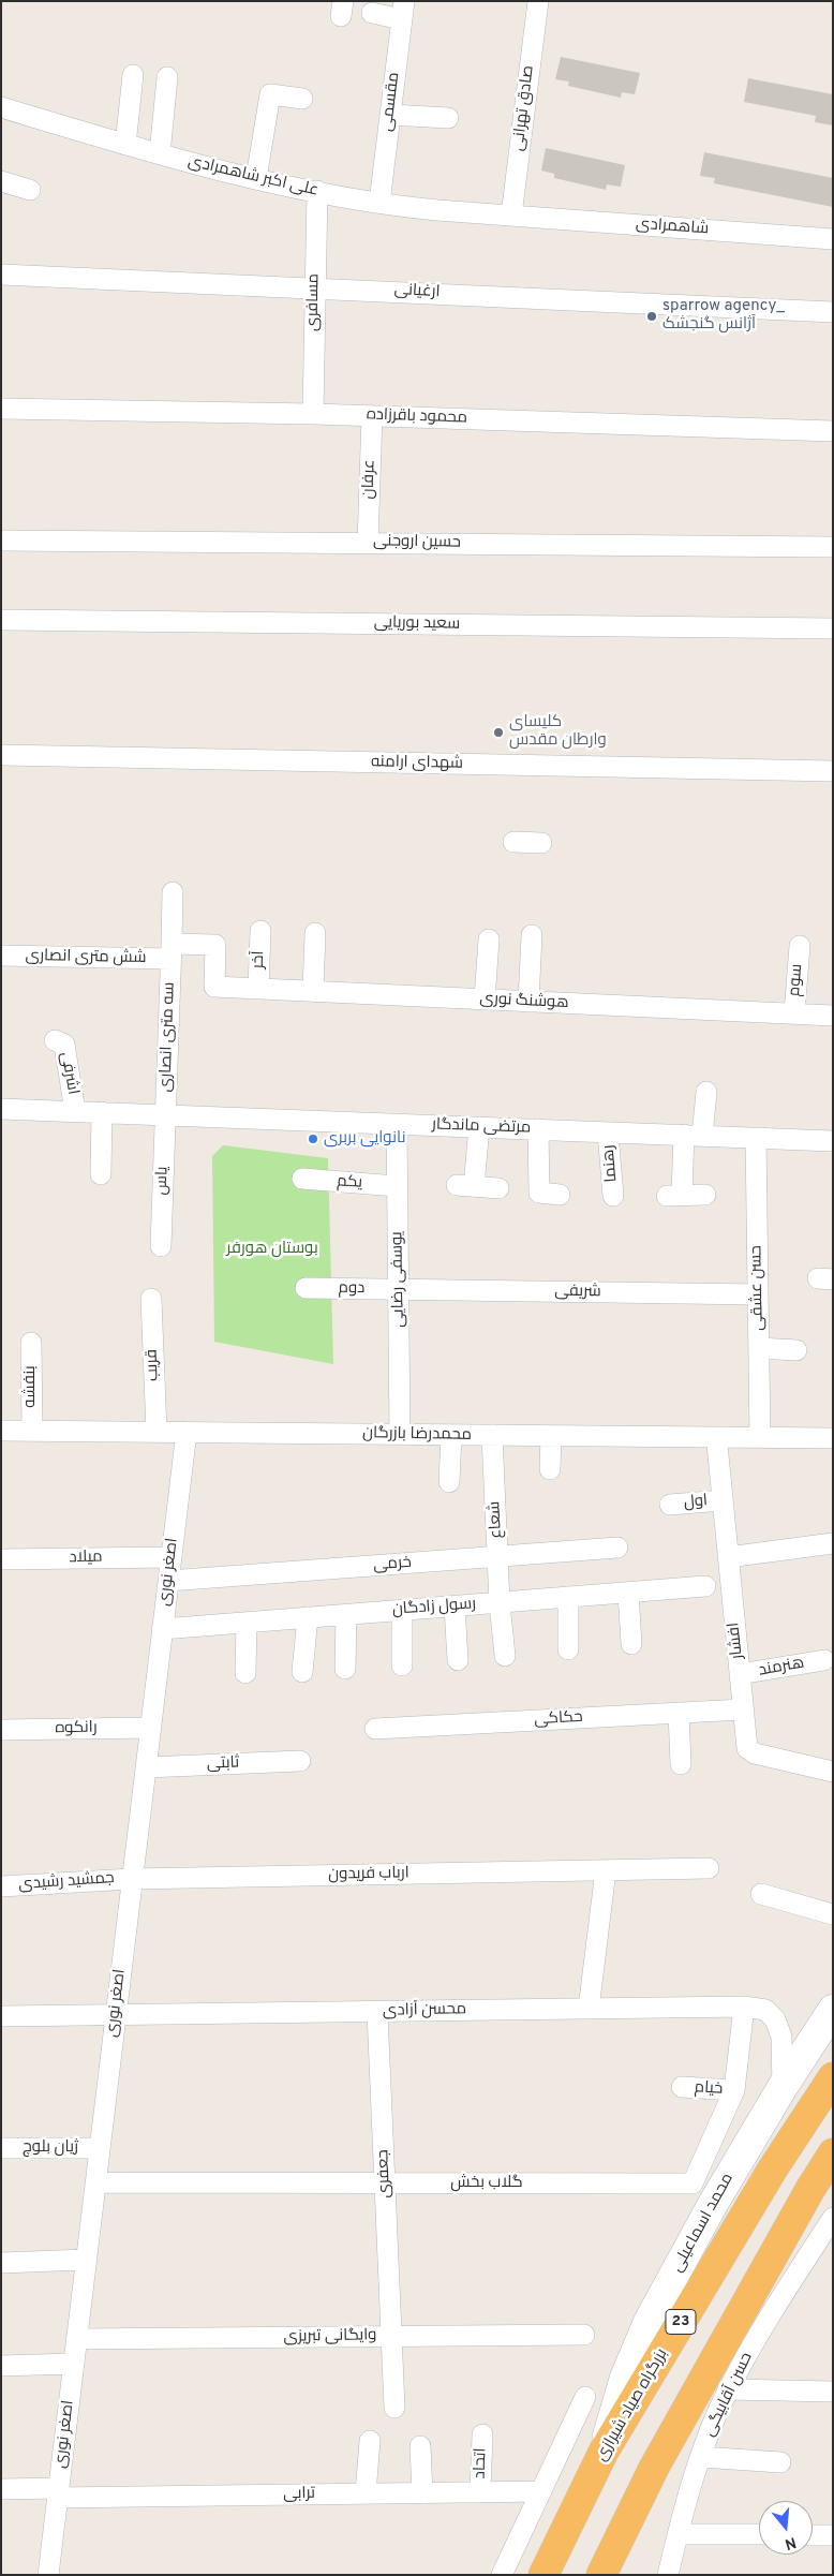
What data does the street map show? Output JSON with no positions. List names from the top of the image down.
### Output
{
  "streets": {
    "highway": ["23", "بزرگراه صیاد شیرازی"],
    "main road": ["محمد اسماعیلی"],
    "street": [
      "مقسمی",
      "صادق تهرانی",
      "علی اکبر شاهمرادی",
      "شاهمرادی",
      "ارغیانی",
      "مسافری",
      "محمود باقرزاده",
      "عرفان",
      "حسین اروجنی",
      "سعید بوریایی",
      "شهدای ارامنه",
      "شش متری انصاری",
      "آخر",
      "سوم",
      "هوشنگ نوری",
      "سه متری انصاری",
      "اشرفی",
      "مرتضی ماندگار",
      "رهنما",
      "یاس",
      "یکم",
      "یوسفی رضایی",
      "حسن عشقی",
      "دوم",
      "شریفی",
      "قریب",
      "بنفشه",
      "محمدرضا بازرگان",
      "اول",
      "شعاع",
      "میلاد",
      "خرمی",
      "اصغر نوری",
      "رسول زادگان",
      "افشار",
      "هنرمند",
      "حکاکی",
      "رانکوه",
      "ثابتی",
      "ارباب فریدون",
      "جمشید رشیدی",
      "محسن آزادی",
      "خیام",
      "ژیان بلوچ",
      "جعفری",
      "گلاب بخش",
      "وایگانی تبریزی",
      "حسن آقابیگی",
      "اتحاد",
      "ترابی"
    ]
  },
  "crossings": [
    ["مقسمی", "علی اکبر شاهمرادی"],
    ["صادق تهرانی", "علی اکبر شاهمرادی"],
    ["صادق تهرانی", "شاهمرادی"],
    ["علی اکبر شاهمرادی", "شاهمرادی"],
    ["علی اکبر شاهمرادی", "مسافری"],
    ["ارغیانی", "مسافری"],
    ["مسافری", "محمود باقرزاده"],
    ["محمود باقرزاده", "عرفان"],
    ["عرفان", "حسین اروجنی"],
    ["شش متری انصاری", "هوشنگ نوری"],
    ["شش متری انصاری", "سه متری انصاری"],
    ["آخر", "هوشنگ نوری"],
    ["سوم", "هوشنگ نوری"],
    ["سه متری انصاری", "مرتضی ماندگار"],
    ["سه متری انصاری", "یاس"],
    ["اشرفی", "مرتضی ماندگار"],
    ["مرتضی ماندگار", "رهنما"],
    ["مرتضی ماندگار", "یاس"],
    ["مرتضی ماندگار", "یوسفی رضایی"],
    ["مرتضی ماندگار", "حسن عشقی"],
    ["یکم", "یوسفی رضایی"],
    ["یوسفی رضایی", "دوم"],
    ["یوسفی رضایی", "شریفی"],
    ["یوسفی رضایی", "محمدرضا بازرگان"],
    ["حسن عشقی", "شریفی"],
    ["حسن عشقی", "محمدرضا بازرگان"],
    ["دوم", "شریفی"],
    ["قریب", "محمدرضا بازرگان"],
    ["بنفشه", "محمدرضا بازرگان"],
    ["محمدرضا بازرگان", "شعاع"],
    ["محمدرضا بازرگان", "اصغر نوری"],
    ["اول", "افشار"],
    ["شعاع", "خرمی"],
    ["شعاع", "رسول زادگان"],
    ["میلاد", "اصغر نوری"],
    ["خرمی", "اصغر نوری"],
    ["اصغر نوری", "رسول زادگان"],
    ["اصغر نوری", "رانکوه"],
    ["اصغر نوری", "ثابتی"],
    ["اصغر نوری", "ارباب فریدون"],
    ["اصغر نوری", "جمشید رشیدی"],
    ["اصغر نوری", "محسن آزادی"],
    ["اصغر نوری", "ژیان بلوچ"],
    ["اصغر نوری", "گلاب بخش"],
    ["اصغر نوری", "وایگانی تبریزی"],
    ["اصغر نوری", "ترابی"],
    ["افشار", "هنرمند"],
    ["افشار", "حکاکی"],
    ["ارباب فریدون", "جمشید رشیدی"],
    ["محسن آزادی", "جعفری"],
    ["محسن آزادی", "گلاب بخش"],
    ["محسن آزادی", "محمد اسماعیلی"],
    ["خیام", "گلاب بخش"],
    ["جعفری", "گلاب بخش"],
    ["جعفری", "وایگانی تبریزی"],
    ["محمد اسماعیلی", "بزرگراه صیاد شیرازی"],
    ["اتحاد", "ترابی"]
  ],
  "parks": ["بوستان هورفر"],
  "places": ["sparrow agency_ آژانس گنجشک", "کلیسای وارطان مقدس", "نانوایی بربری"],
  "north": "bottom"
}
